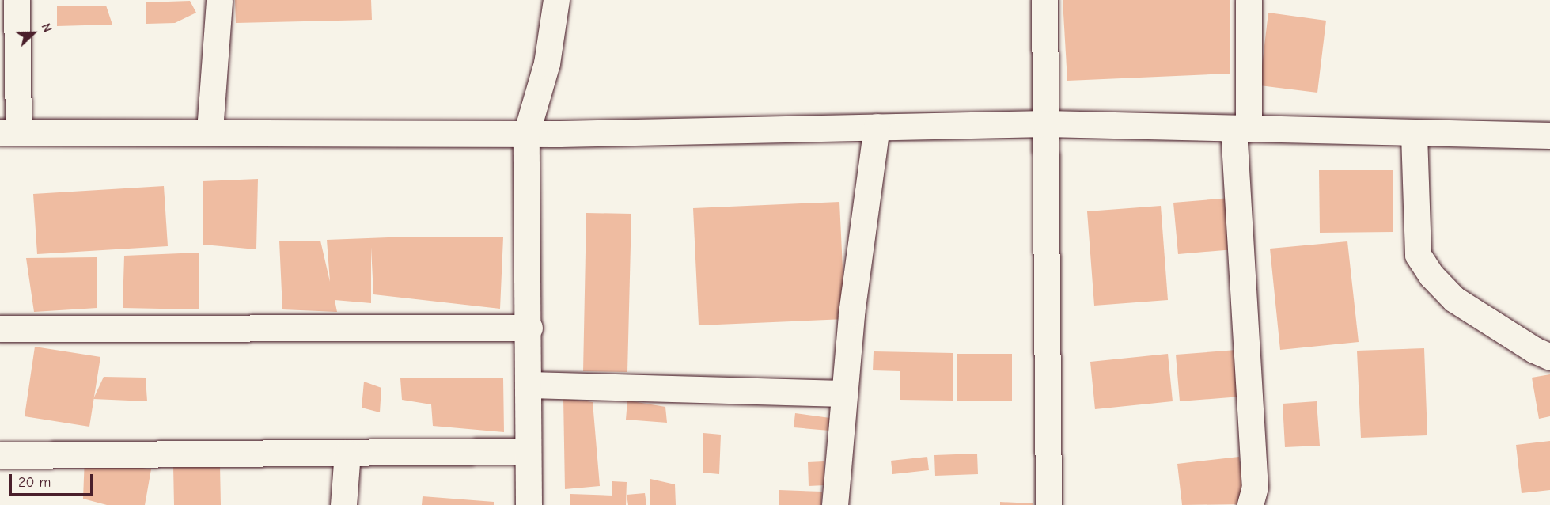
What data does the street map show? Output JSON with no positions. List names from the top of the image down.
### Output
{
  "scale_bar": "20 m",
  "north": "right"
}
